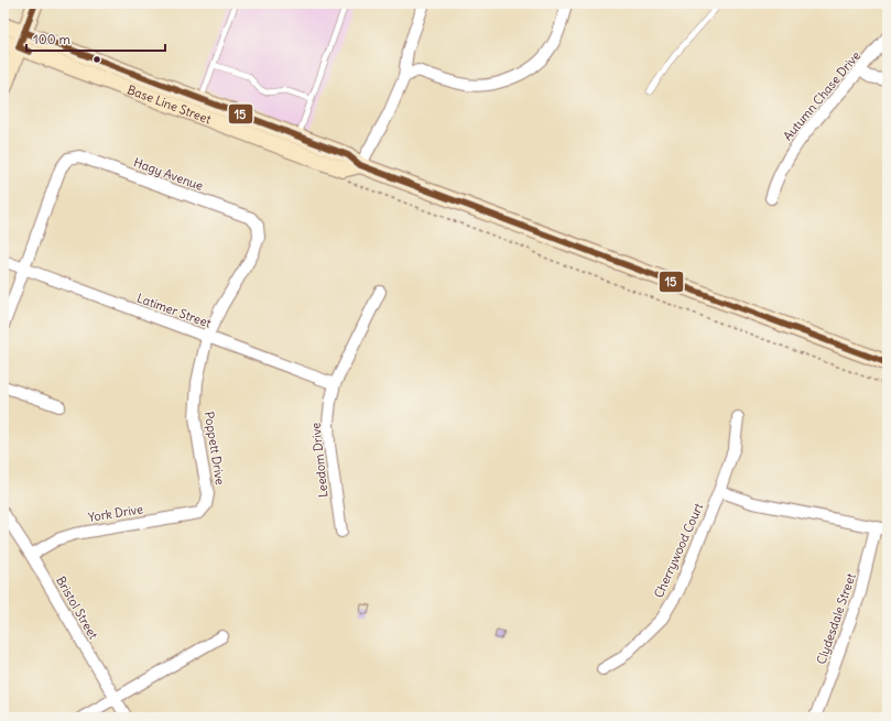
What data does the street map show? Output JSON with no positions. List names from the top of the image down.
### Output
{
  "streets": {
    "main road": ["Base Line Street"],
    "street": [
      "Autumn Chase Drive",
      "Hagy Avenue",
      "Latimer Street",
      "Poppett Drive",
      "Leedom Drive",
      "York Drive",
      "Cherrywood Court",
      "Bristol Street",
      "Clydesdale Street"
    ]
  },
  "crossings": [
    ["Hagy Avenue", "Latimer Street"],
    ["Hagy Avenue", "Poppett Drive"],
    ["Latimer Street", "Poppett Drive"],
    ["Latimer Street", "Leedom Drive"],
    ["Poppett Drive", "York Drive"],
    ["York Drive", "Bristol Street"]
  ],
  "lines": ["transit line 15"],
  "scale_bar": "100 m"
}
